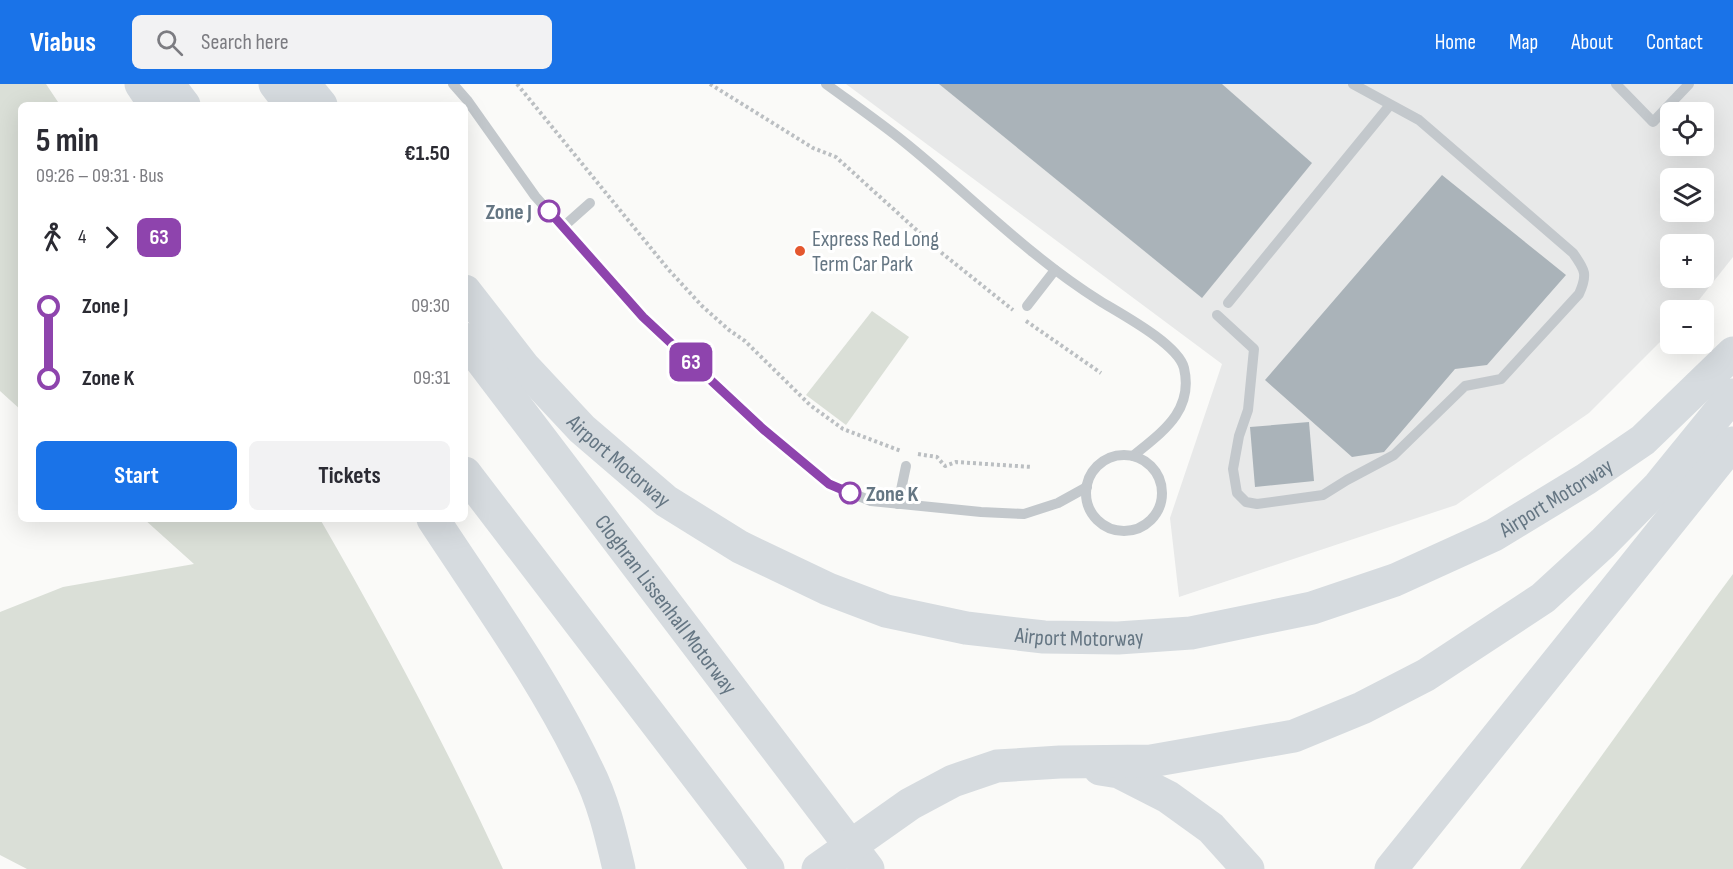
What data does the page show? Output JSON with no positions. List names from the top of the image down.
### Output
{
  "streets": {
    "highway": ["Airport Motorway", "Cloghran Lissenhall Motorway"]
  },
  "places": ["Zone J", "Express Red Long Term Car Park", "Zone K"],
  "lines": ["bus line 63"],
  "page": {
    "header": "Viabus",
    "search": "Search here",
    "nav": [
      "Home",
      "Map",
      "About",
      "Contact"
    ],
    "on_map": "63",
    "map_buttons": ["+", "−"],
    "heading": ["5 min", "09:26 – 09:31 · Bus", "€1.50"],
    "legs": ["4", "63"],
    "list": [
      {
        "name": "Zone J",
        "value": "09:30"
      },
      {
        "name": "Zone K",
        "value": "09:31"
      }
    ],
    "buttons": ["Start", "Tickets"]
  }
}
